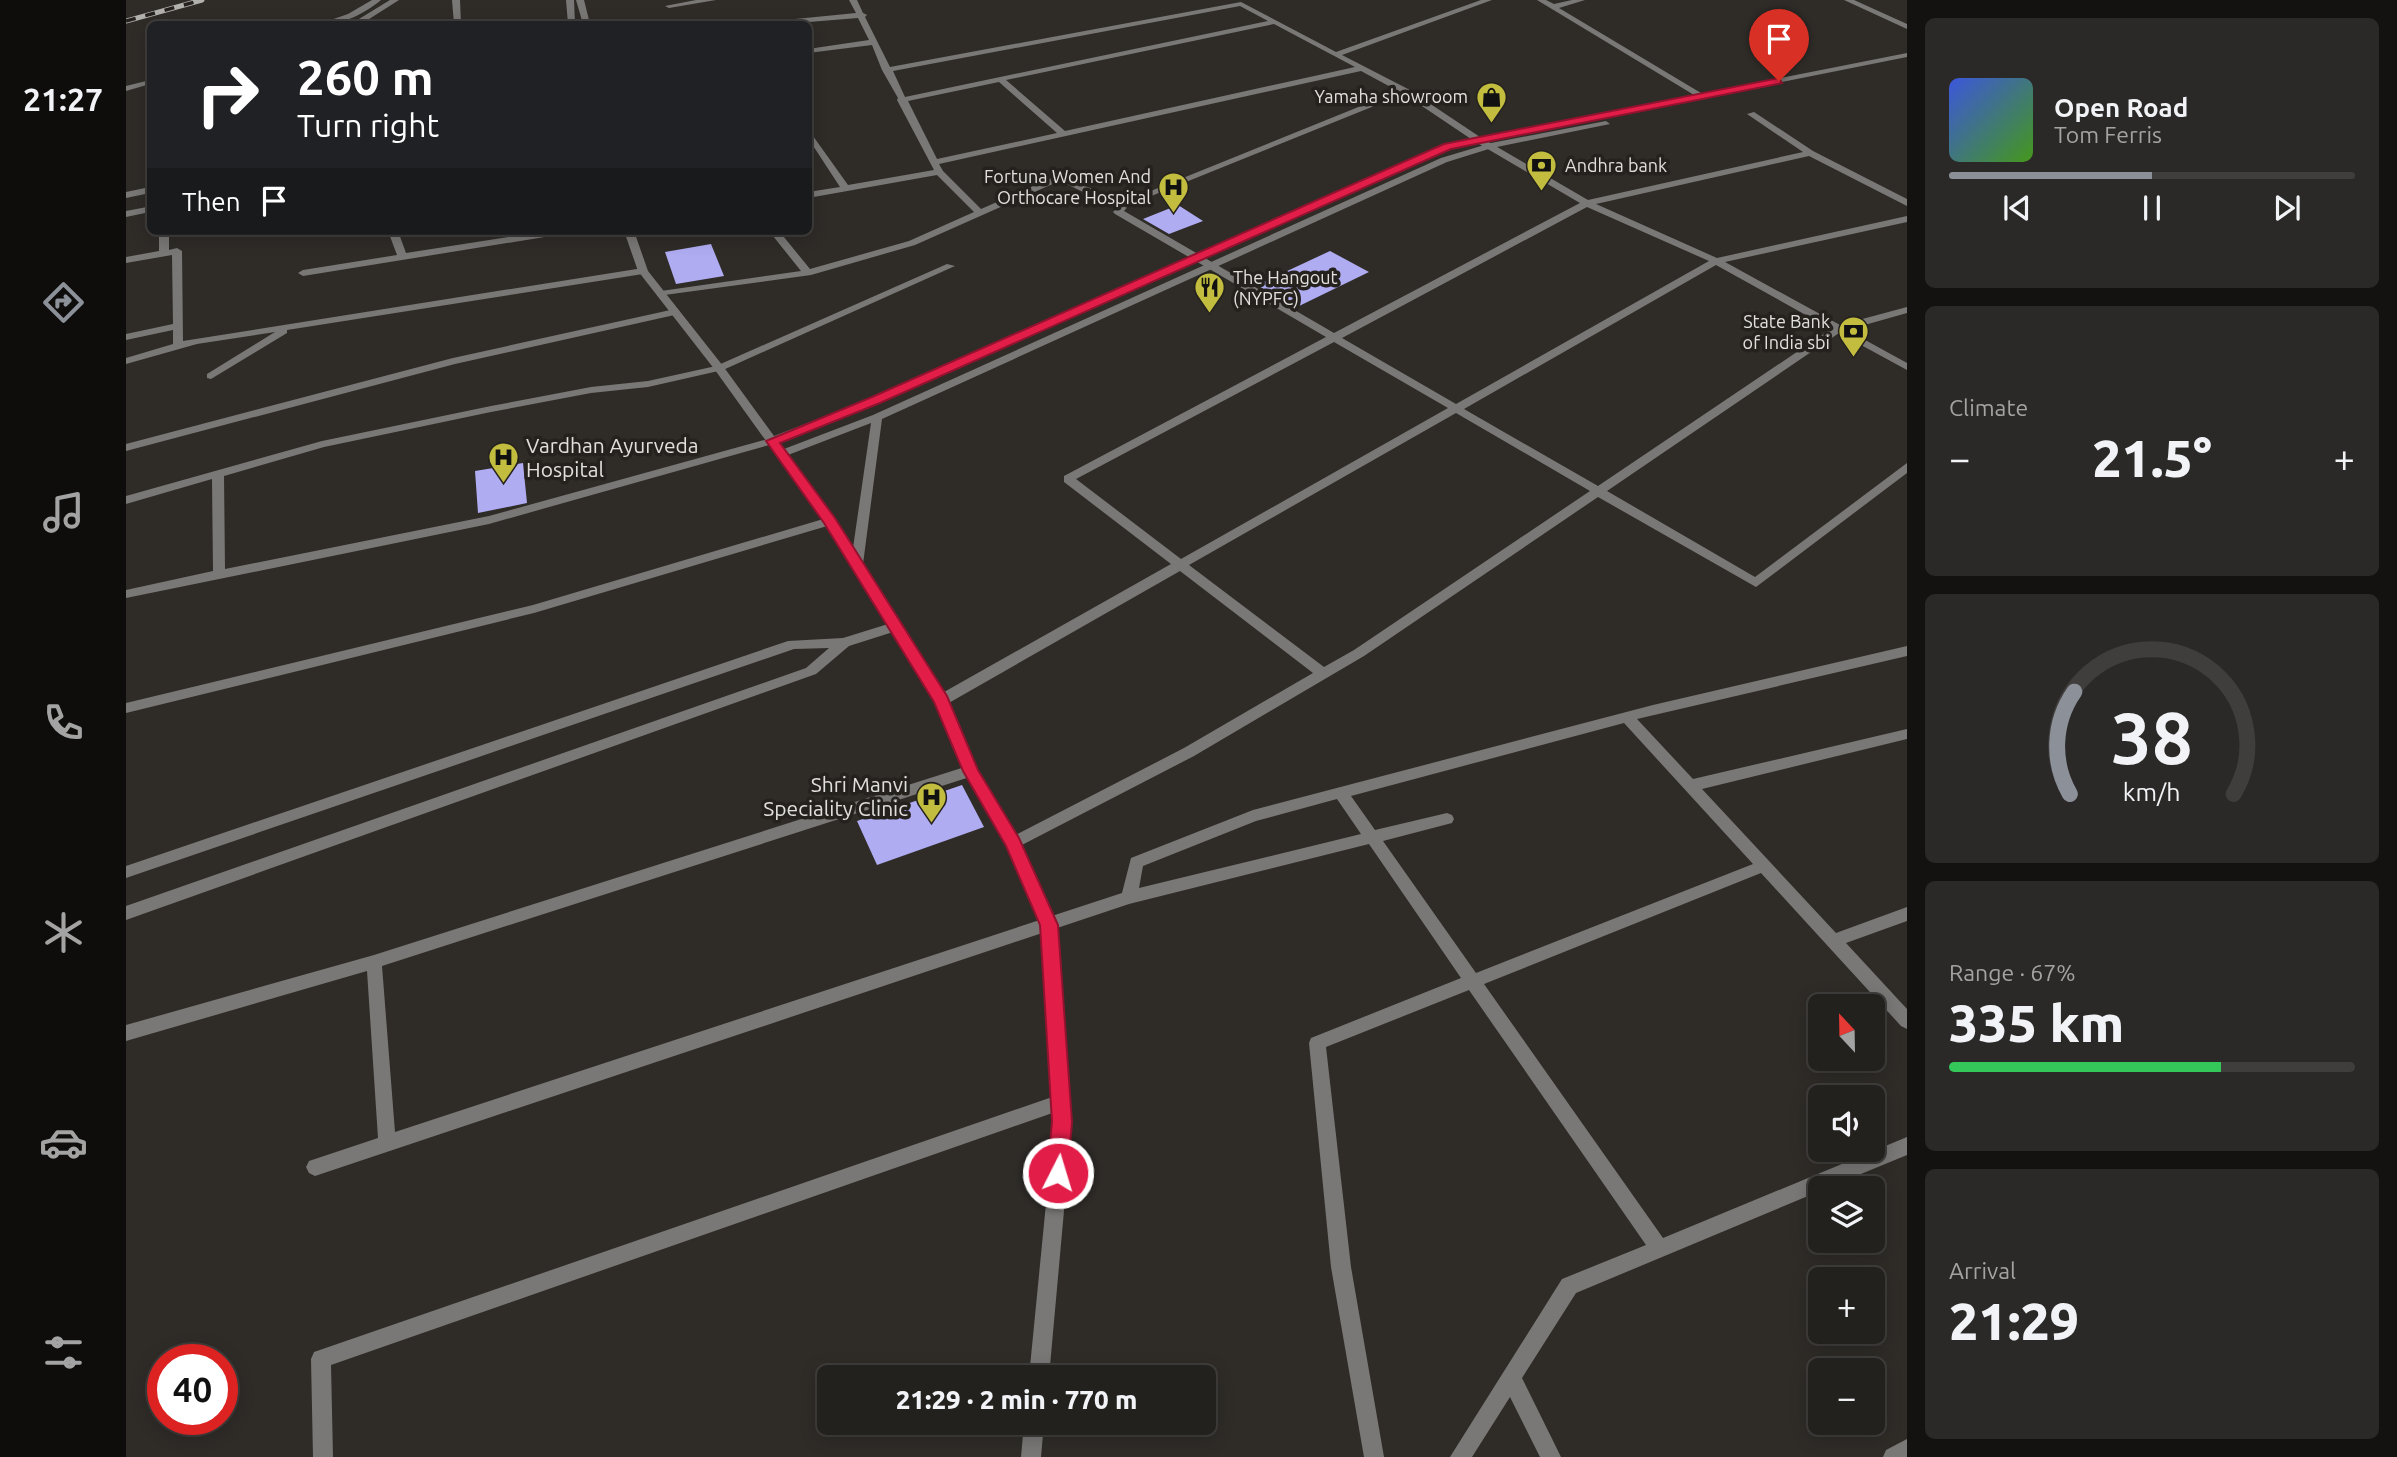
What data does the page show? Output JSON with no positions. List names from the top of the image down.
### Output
{
  "places": {
    "shop": ["Yamaha showroom"],
    "bank": ["Andhra bank", "State Bank of India sbi"],
    "hospital": ["Fortuna Women And Orthocare Hospital", "Vardhan Ayurveda Hospital", "Shri Manvi Speciality Clinic"],
    "restaurant": ["The Hangout (NYPFC)"]
  },
  "north": "top",
  "page": {
    "tabs": "21:27",
    "turn": ["260 m", "Turn right"],
    "song": ["Open Road", "Tom Ferris"],
    "then": "Then",
    "tile": [
      "Climate",
      ["Range · 67%", "335 km"],
      ["Arrival", "21:29"]
    ],
    "heat": ["−", "21.5°", "+"],
    "map_buttons": ["+", "−"],
    "limit": "40",
    "trip": "21:29 · 2 min · 770 m",
    "gauge": ["38", "km/h"]
  }
}
